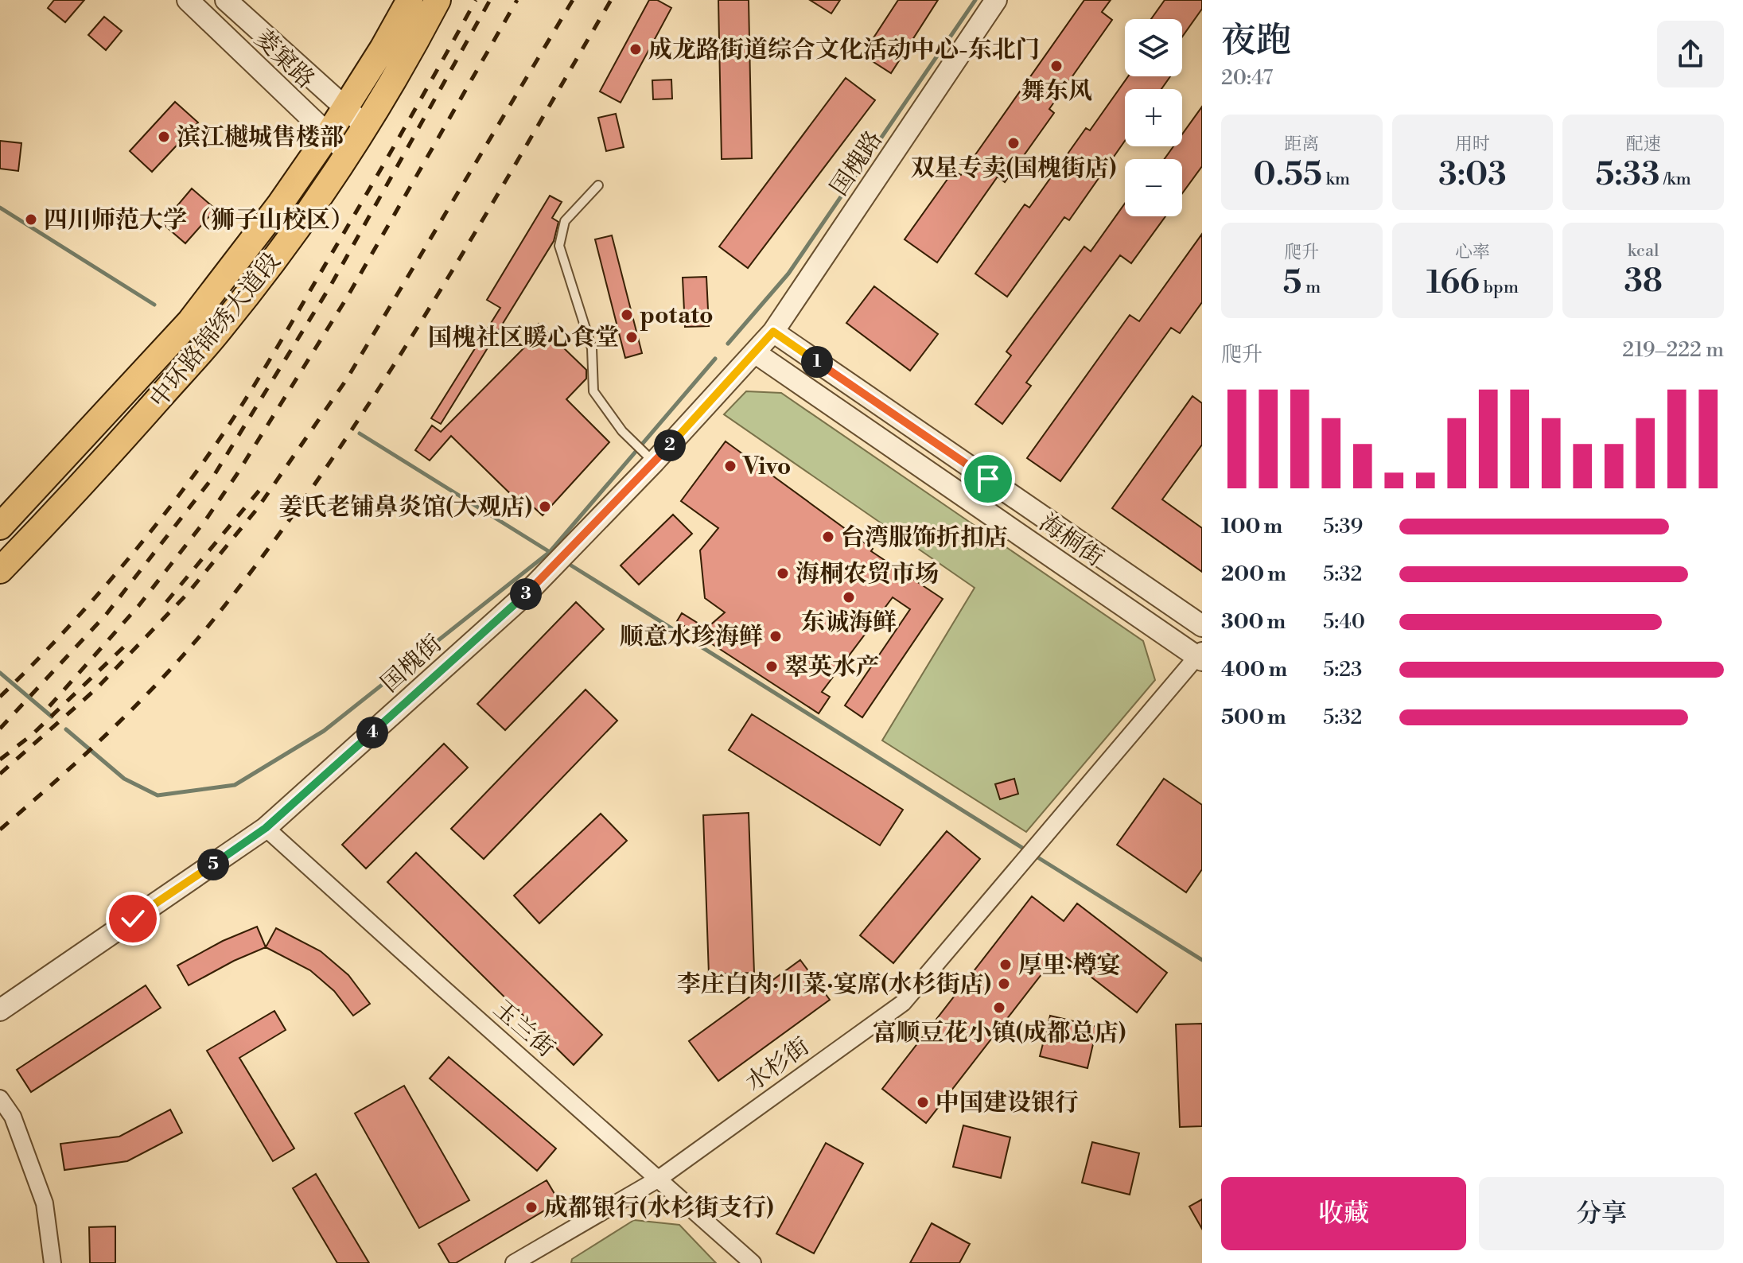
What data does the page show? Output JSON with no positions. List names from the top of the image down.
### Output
{
  "streets": {
    "main road": ["中环路锦绣大道段"],
    "street": [
      "菱窠路",
      "国槐路",
      "海桐街",
      "国槐街",
      "玉兰街",
      "水杉街"
    ]
  },
  "crossings": [
    ["菱窠路", "中环路锦绣大道段"],
    ["国槐路", "海桐街"],
    ["国槐路", "国槐街"],
    ["海桐街", "国槐街"],
    ["海桐街", "水杉街"],
    ["国槐街", "玉兰街"],
    ["玉兰街", "水杉街"]
  ],
  "places": [
    "成龙路街道综合文化活动中心-东北门",
    "舞东风",
    "滨江樾城售楼部",
    "双星专卖(国槐街店)",
    "四川师范大学（狮子山校区）",
    "potato",
    "国槐社区暖心食堂",
    "Vivo",
    "姜氏老铺鼻炎馆(大观店)",
    "台湾服饰折扣店",
    "海桐农贸市场",
    "东诚海鲜",
    "顺意水珍海鲜",
    "翠英水产",
    "厚里·樽宴",
    "李庄白肉·川菜·宴席(水杉街店)",
    "富顺豆花小镇(成都总店)",
    "中国建设银行",
    "成都银行(水杉街支行)"
  ],
  "page": {
    "heading": ["夜跑", "20:47"],
    "map_buttons": ["+", "−"],
    "stats": [
      ["距离", "0.55 km"],
      ["用时", "3:03"],
      ["配速", "5:33 /km"],
      ["爬升", "5 m"],
      ["心率", "166 bpm"],
      ["kcal", "38"]
    ],
    "chart": ["爬升", "219–222 m"],
    "pins": [
      "1",
      "2",
      "3",
      "4",
      "5"
    ],
    "list": [
      {
        "name": "100 m",
        "note": "5:39"
      },
      {
        "name": "200 m",
        "note": "5:32"
      },
      {
        "name": "300 m",
        "note": "5:40"
      },
      {
        "name": "400 m",
        "note": "5:23"
      },
      {
        "name": "500 m",
        "note": "5:32"
      }
    ],
    "buttons": ["收藏", "分享"]
  }
}
